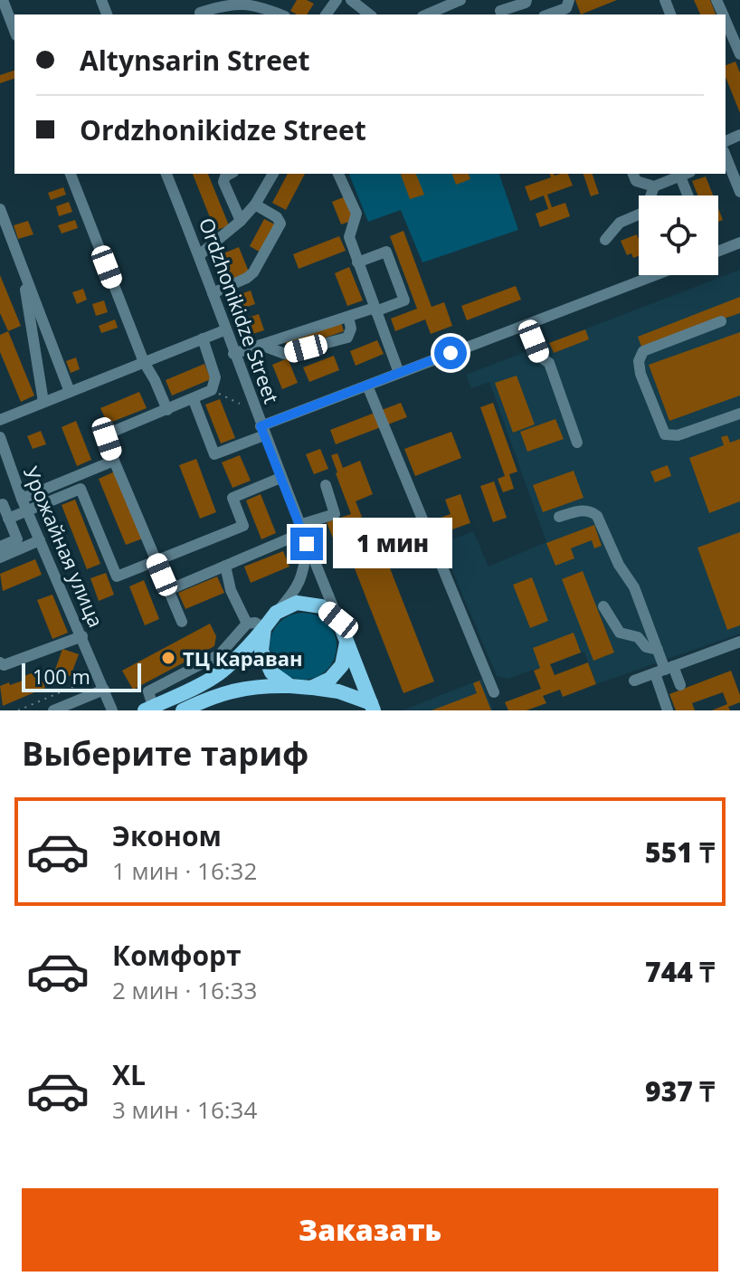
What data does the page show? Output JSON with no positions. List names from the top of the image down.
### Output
{
  "streets": {
    "street": ["Ordzhonikidze Street", "Урожайная улица"]
  },
  "places": ["ТЦ Караван"],
  "scale_bar": "100 m",
  "page": {
    "banner": ["Altynsarin Street", "Ordzhonikidze Street"],
    "bubble": "1 мин",
    "scale": "100 m",
    "heading": "Выберите тариф",
    "list": [
      {
        "name": "Эконом",
        "note": "1 мин · 16:32",
        "value": "551 ₸"
      },
      {
        "name": "Комфорт",
        "note": "2 мин · 16:33",
        "value": "744 ₸"
      },
      {
        "name": "XL",
        "note": "3 мин · 16:34",
        "value": "937 ₸"
      }
    ],
    "buttons": "Заказать"
  }
}
